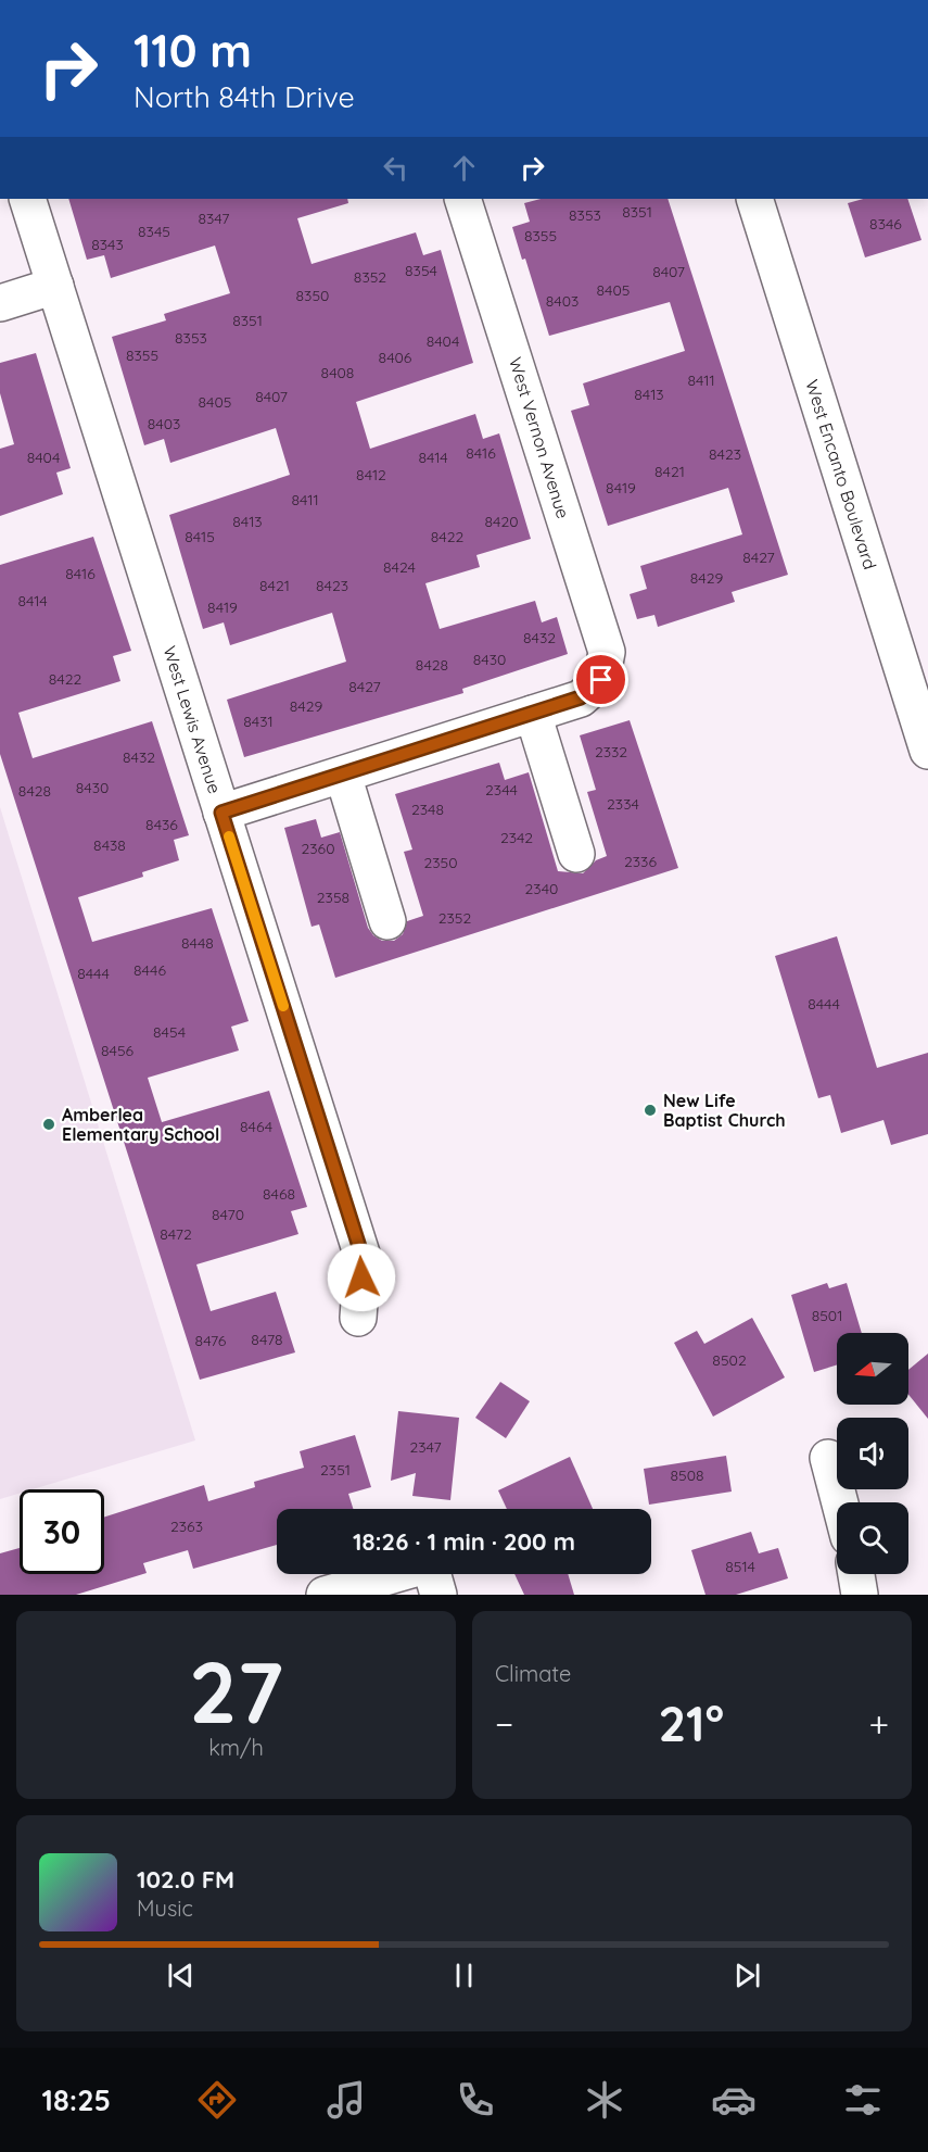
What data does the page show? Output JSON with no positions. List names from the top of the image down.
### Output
{
  "streets": {
    "street": ["West Vernon Avenue", "West Encanto Boulevard", "West Lewis Avenue"]
  },
  "places": ["New Life Baptist Church", "Amberlea Elementary School"],
  "house_numbers": [
    "8351",
    "8353",
    "8347",
    "8346",
    "8345",
    "8355",
    "8343",
    "8354",
    "8407",
    "8352",
    "8405",
    "8350",
    "8403",
    "8351",
    "8353",
    "8404",
    "8355",
    "8406",
    "8408",
    "8411",
    "8413",
    "8407",
    "8405",
    "8403",
    "8416",
    "8423",
    "8404",
    "8414",
    "8421",
    "8412",
    "8419",
    "8411",
    "8413",
    "8420",
    "8415",
    "8422",
    "8427",
    "8424",
    "8416",
    "8429",
    "8421",
    "8423",
    "8414",
    "8419",
    "8432",
    "8430",
    "8428",
    "8422",
    "8427",
    "8429",
    "8431",
    "2332",
    "8432",
    "8430",
    "2344",
    "8428",
    "2334",
    "2348",
    "8436",
    "2342",
    "8438",
    "2360",
    "2336",
    "2350",
    "2340",
    "2358",
    "2352",
    "8448",
    "8446",
    "8444",
    "8444",
    "8454",
    "8456",
    "8464",
    "8468",
    "8470",
    "8472",
    "8501",
    "8478",
    "8476",
    "8502",
    "2347",
    "2351",
    "8508",
    "2363",
    "8514"
  ],
  "north": "left",
  "page": {
    "turn": ["110 m", "North 84th Drive"],
    "limit": "30",
    "trip": "18:26 · 1 min · 200 m",
    "tile": [
      ["27", "km/h"],
      "Climate"
    ],
    "heat": ["−", "21°", "+"],
    "song": ["102.0 FM", "Music"],
    "tabs": "18:25"
  }
}
